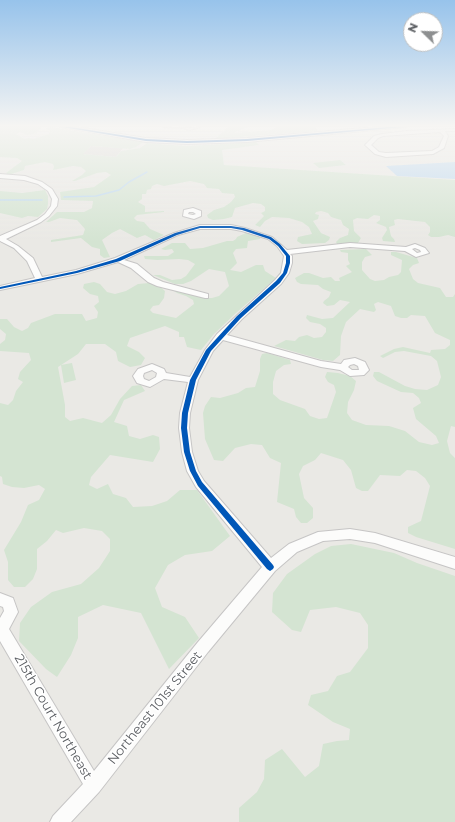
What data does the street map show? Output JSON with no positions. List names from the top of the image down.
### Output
{
  "streets": {
    "street": ["Northeast 101st Street", "215th Court Northeast"]
  },
  "crossings": [
    ["Northeast 101st Street", "215th Court Northeast"]
  ],
  "north": "top left"
}
